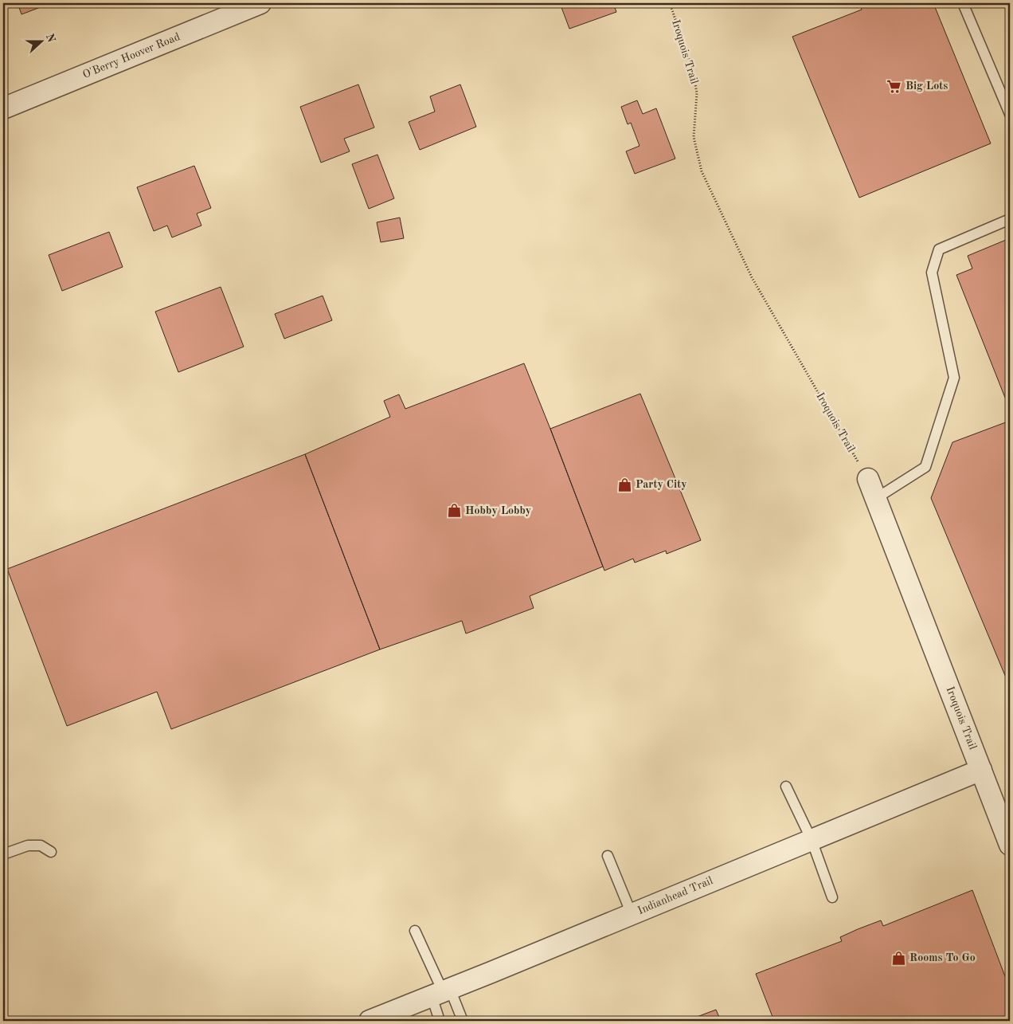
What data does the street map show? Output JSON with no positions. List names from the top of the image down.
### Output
{
  "streets": {
    "street": ["Iroquois Trail", "O'Berry Hoover Road", "Indianhead Trail"]
  },
  "crossings": [
    ["Iroquois Trail", "Indianhead Trail"]
  ],
  "places": {
    "supermarket": ["Big Lots"],
    "shop": ["Party City", "Hobby Lobby", "Rooms To Go"]
  },
  "north": "right"
}
